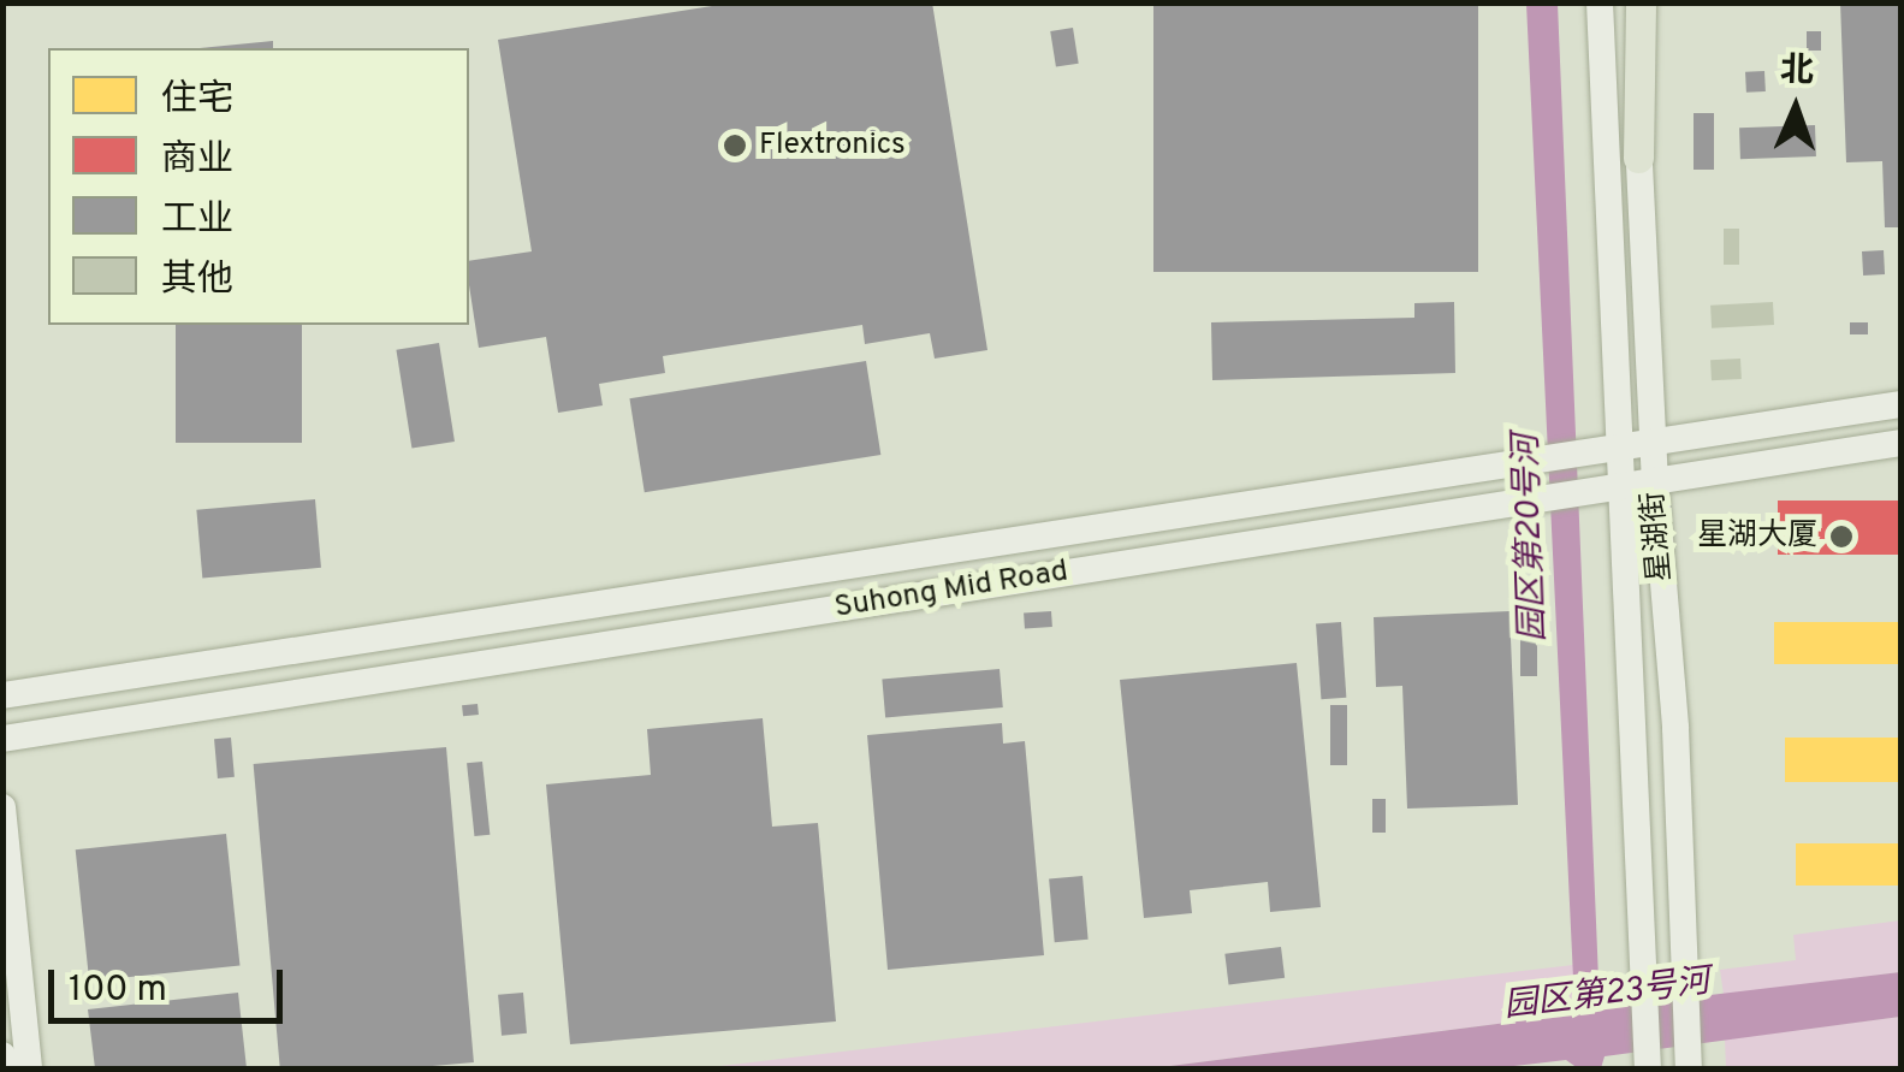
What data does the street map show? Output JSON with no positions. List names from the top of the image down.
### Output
{
  "streets": {
    "main road": ["星湖街", "Suhong Mid Road"]
  },
  "crossings": [
    ["星湖街", "Suhong Mid Road"]
  ],
  "water": ["园区第20号河", "园区第23号河"],
  "places": ["Flextronics", "星湖大厦"],
  "legend": [
    "住宅",
    "商业",
    "工业",
    "其他"
  ],
  "scale_bar": "100 m",
  "north": "top"
}
